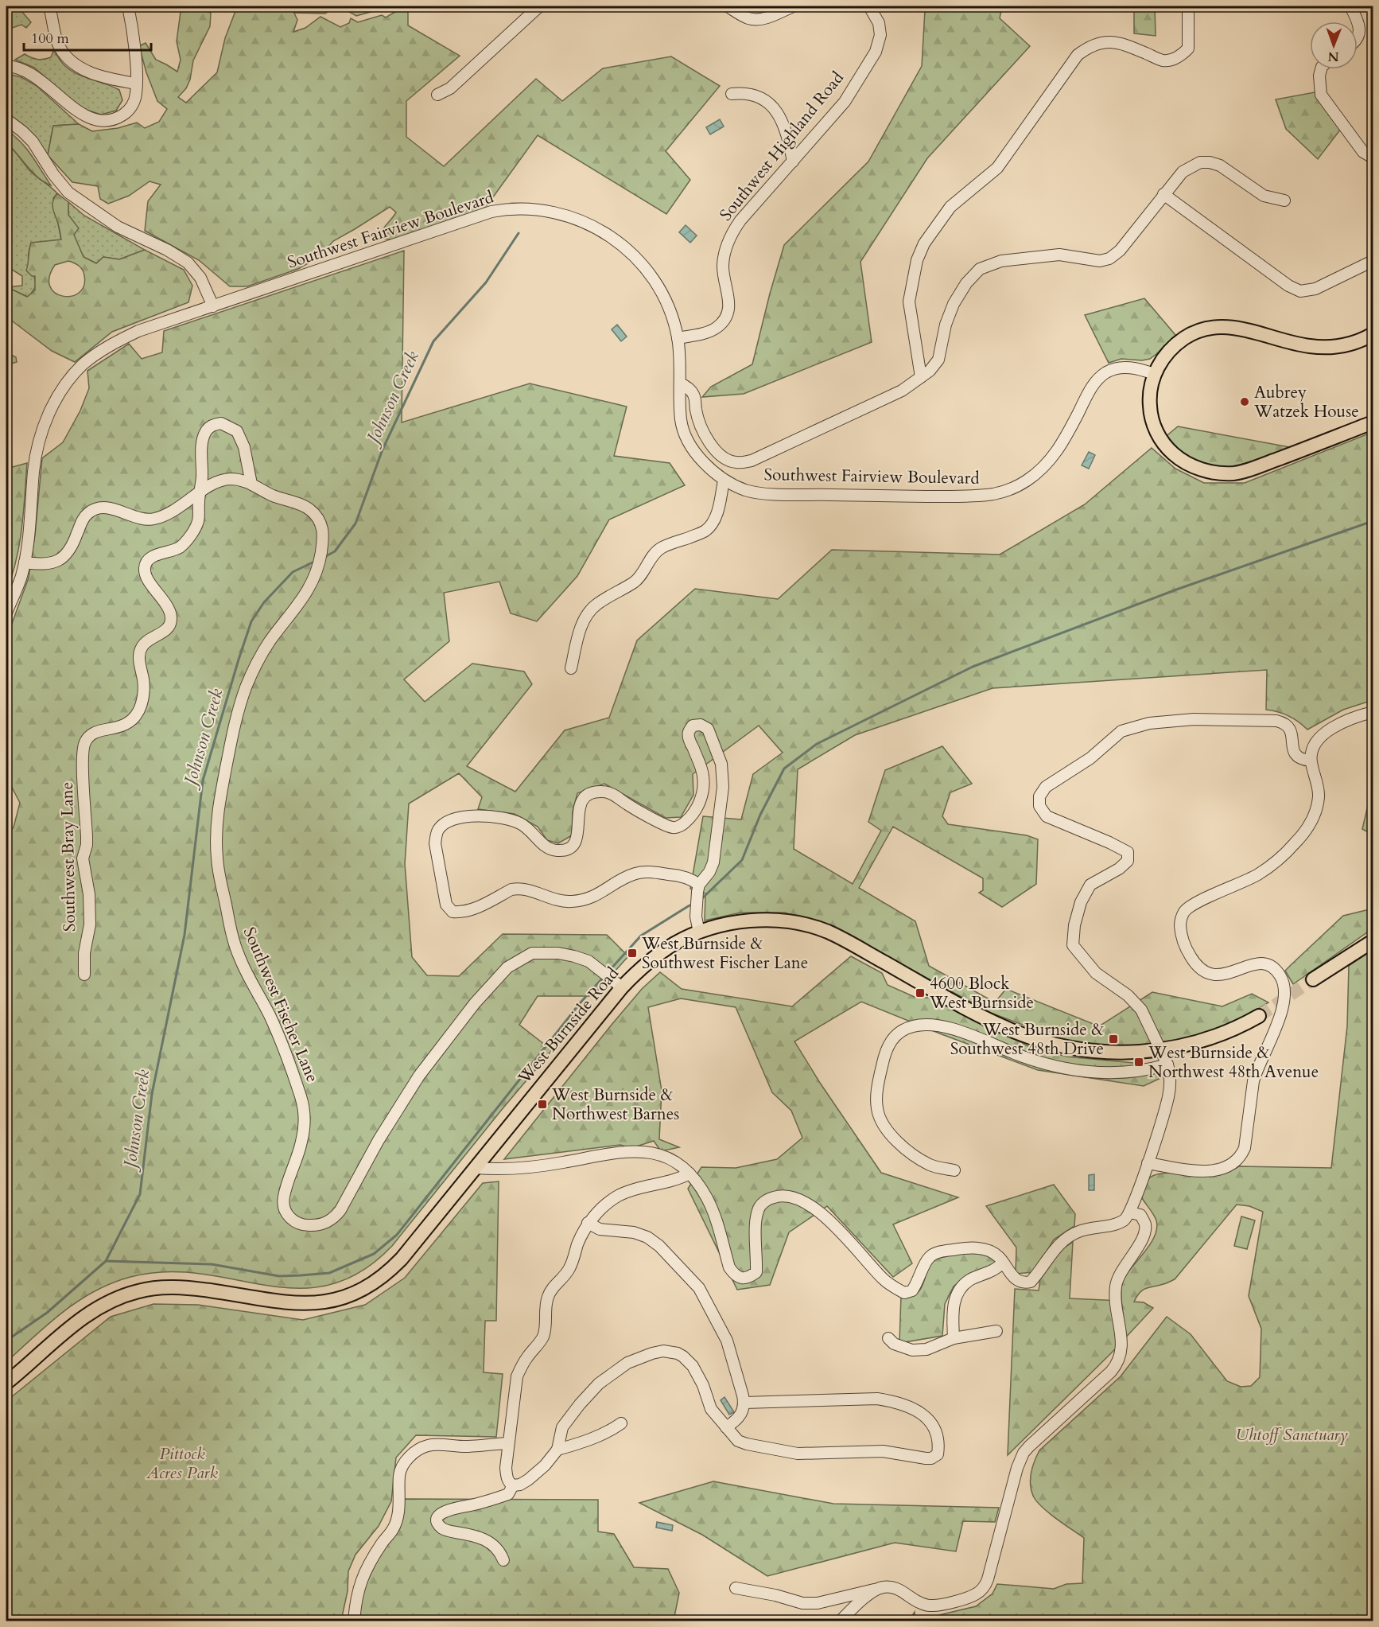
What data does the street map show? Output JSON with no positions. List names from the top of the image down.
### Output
{
  "streets": {
    "main road": ["West Burnside Road"],
    "street": [
      "Southwest Highland Road",
      "Southwest Fairview Boulevard",
      "Southwest Bray Lane",
      "Southwest Fischer Lane"
    ]
  },
  "crossings": [
    ["Southwest Highland Road", "Southwest Fairview Boulevard"],
    ["Southwest Fairview Boulevard", "Southwest Fischer Lane"],
    ["Southwest Bray Lane", "Southwest Fischer Lane"],
    ["Southwest Fischer Lane", "West Burnside Road"]
  ],
  "water": ["Johnson Creek"],
  "parks": ["Uhtoff Sanctuary", "Pittock Acres Park"],
  "places": {
    "other": ["Aubrey Watzek House"],
    "transit": [
      "West Burnside & Southwest Fischer Lane",
      "4600 Block West Burnside",
      "West Burnside & Southwest 48th Drive",
      "West Burnside & Northwest 48th Avenue",
      "West Burnside & Northwest Barnes"
    ]
  },
  "scale_bar": "100 m",
  "north": "bottom"
}
